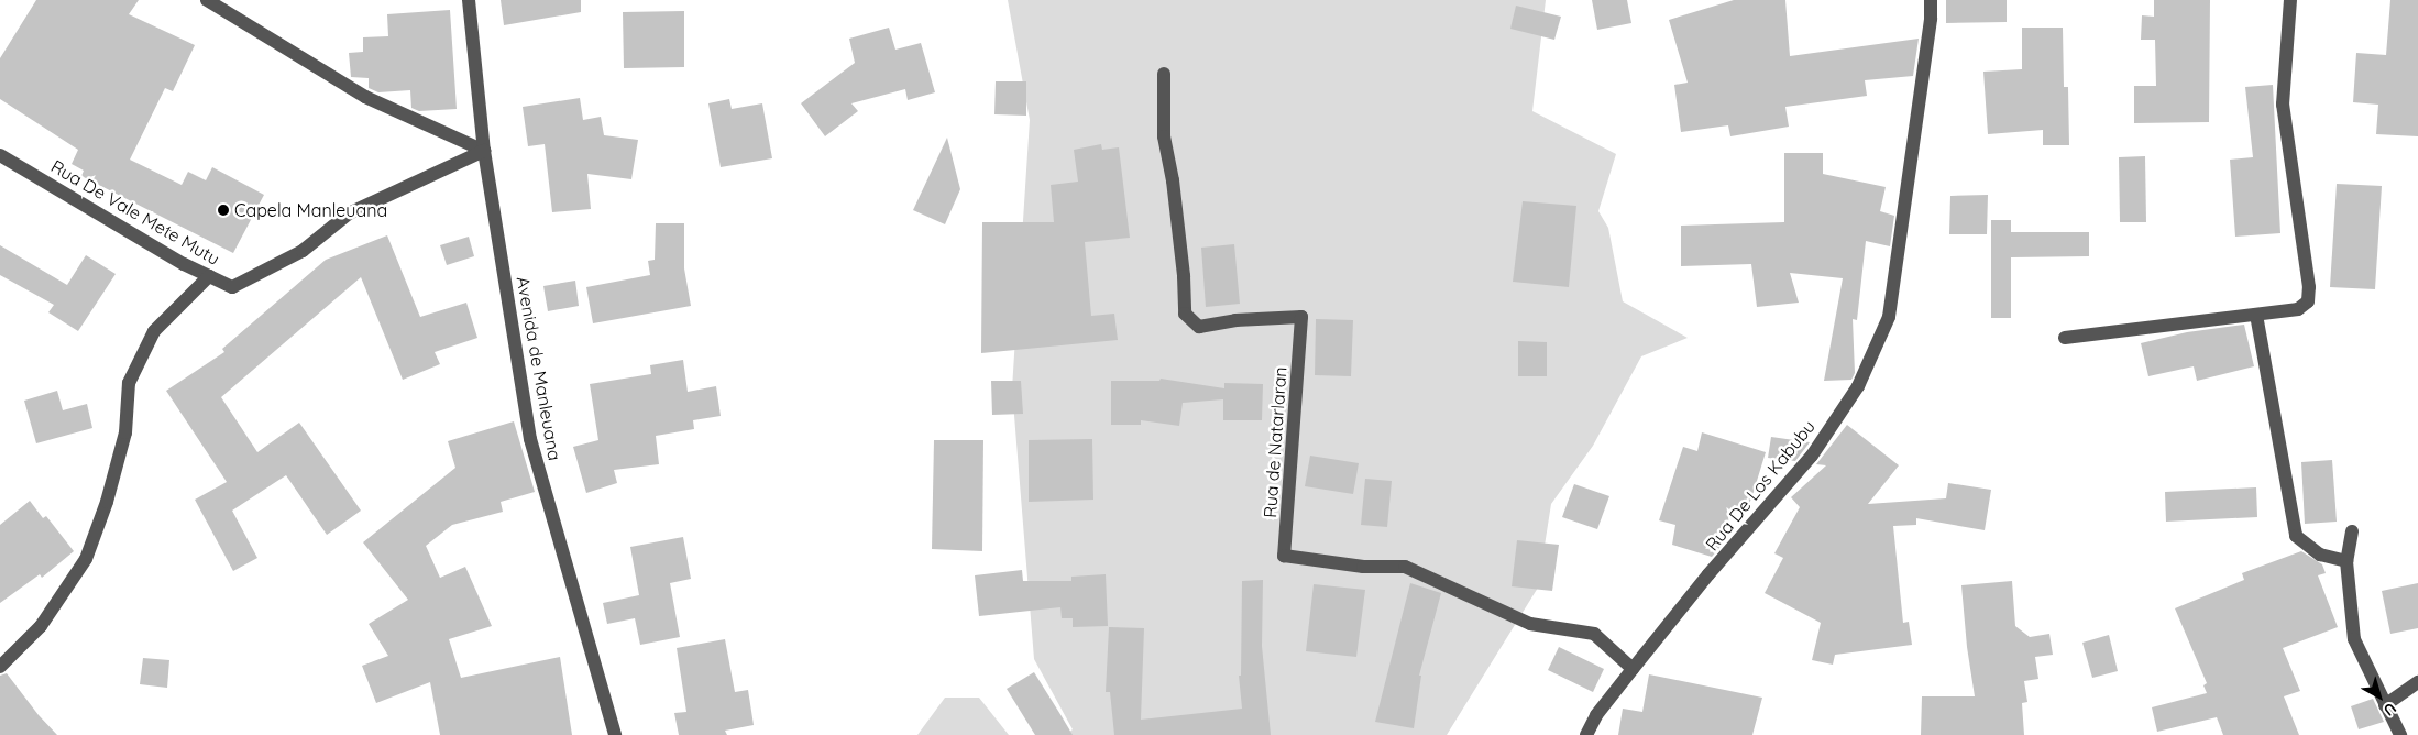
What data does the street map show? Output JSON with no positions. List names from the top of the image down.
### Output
{
  "streets": {
    "street": [
      "Rua De Vale Mete Mutu",
      "Avenida de Manleuana",
      "Rua de Natarlaran",
      "Rua De Los Kabubu"
    ]
  },
  "crossings": [
    ["Rua De Vale Mete Mutu", "Avenida de Manleuana"],
    ["Rua de Natarlaran", "Rua De Los Kabubu"]
  ],
  "places": ["Capela Manleuana"],
  "north": "bottom right"
}
